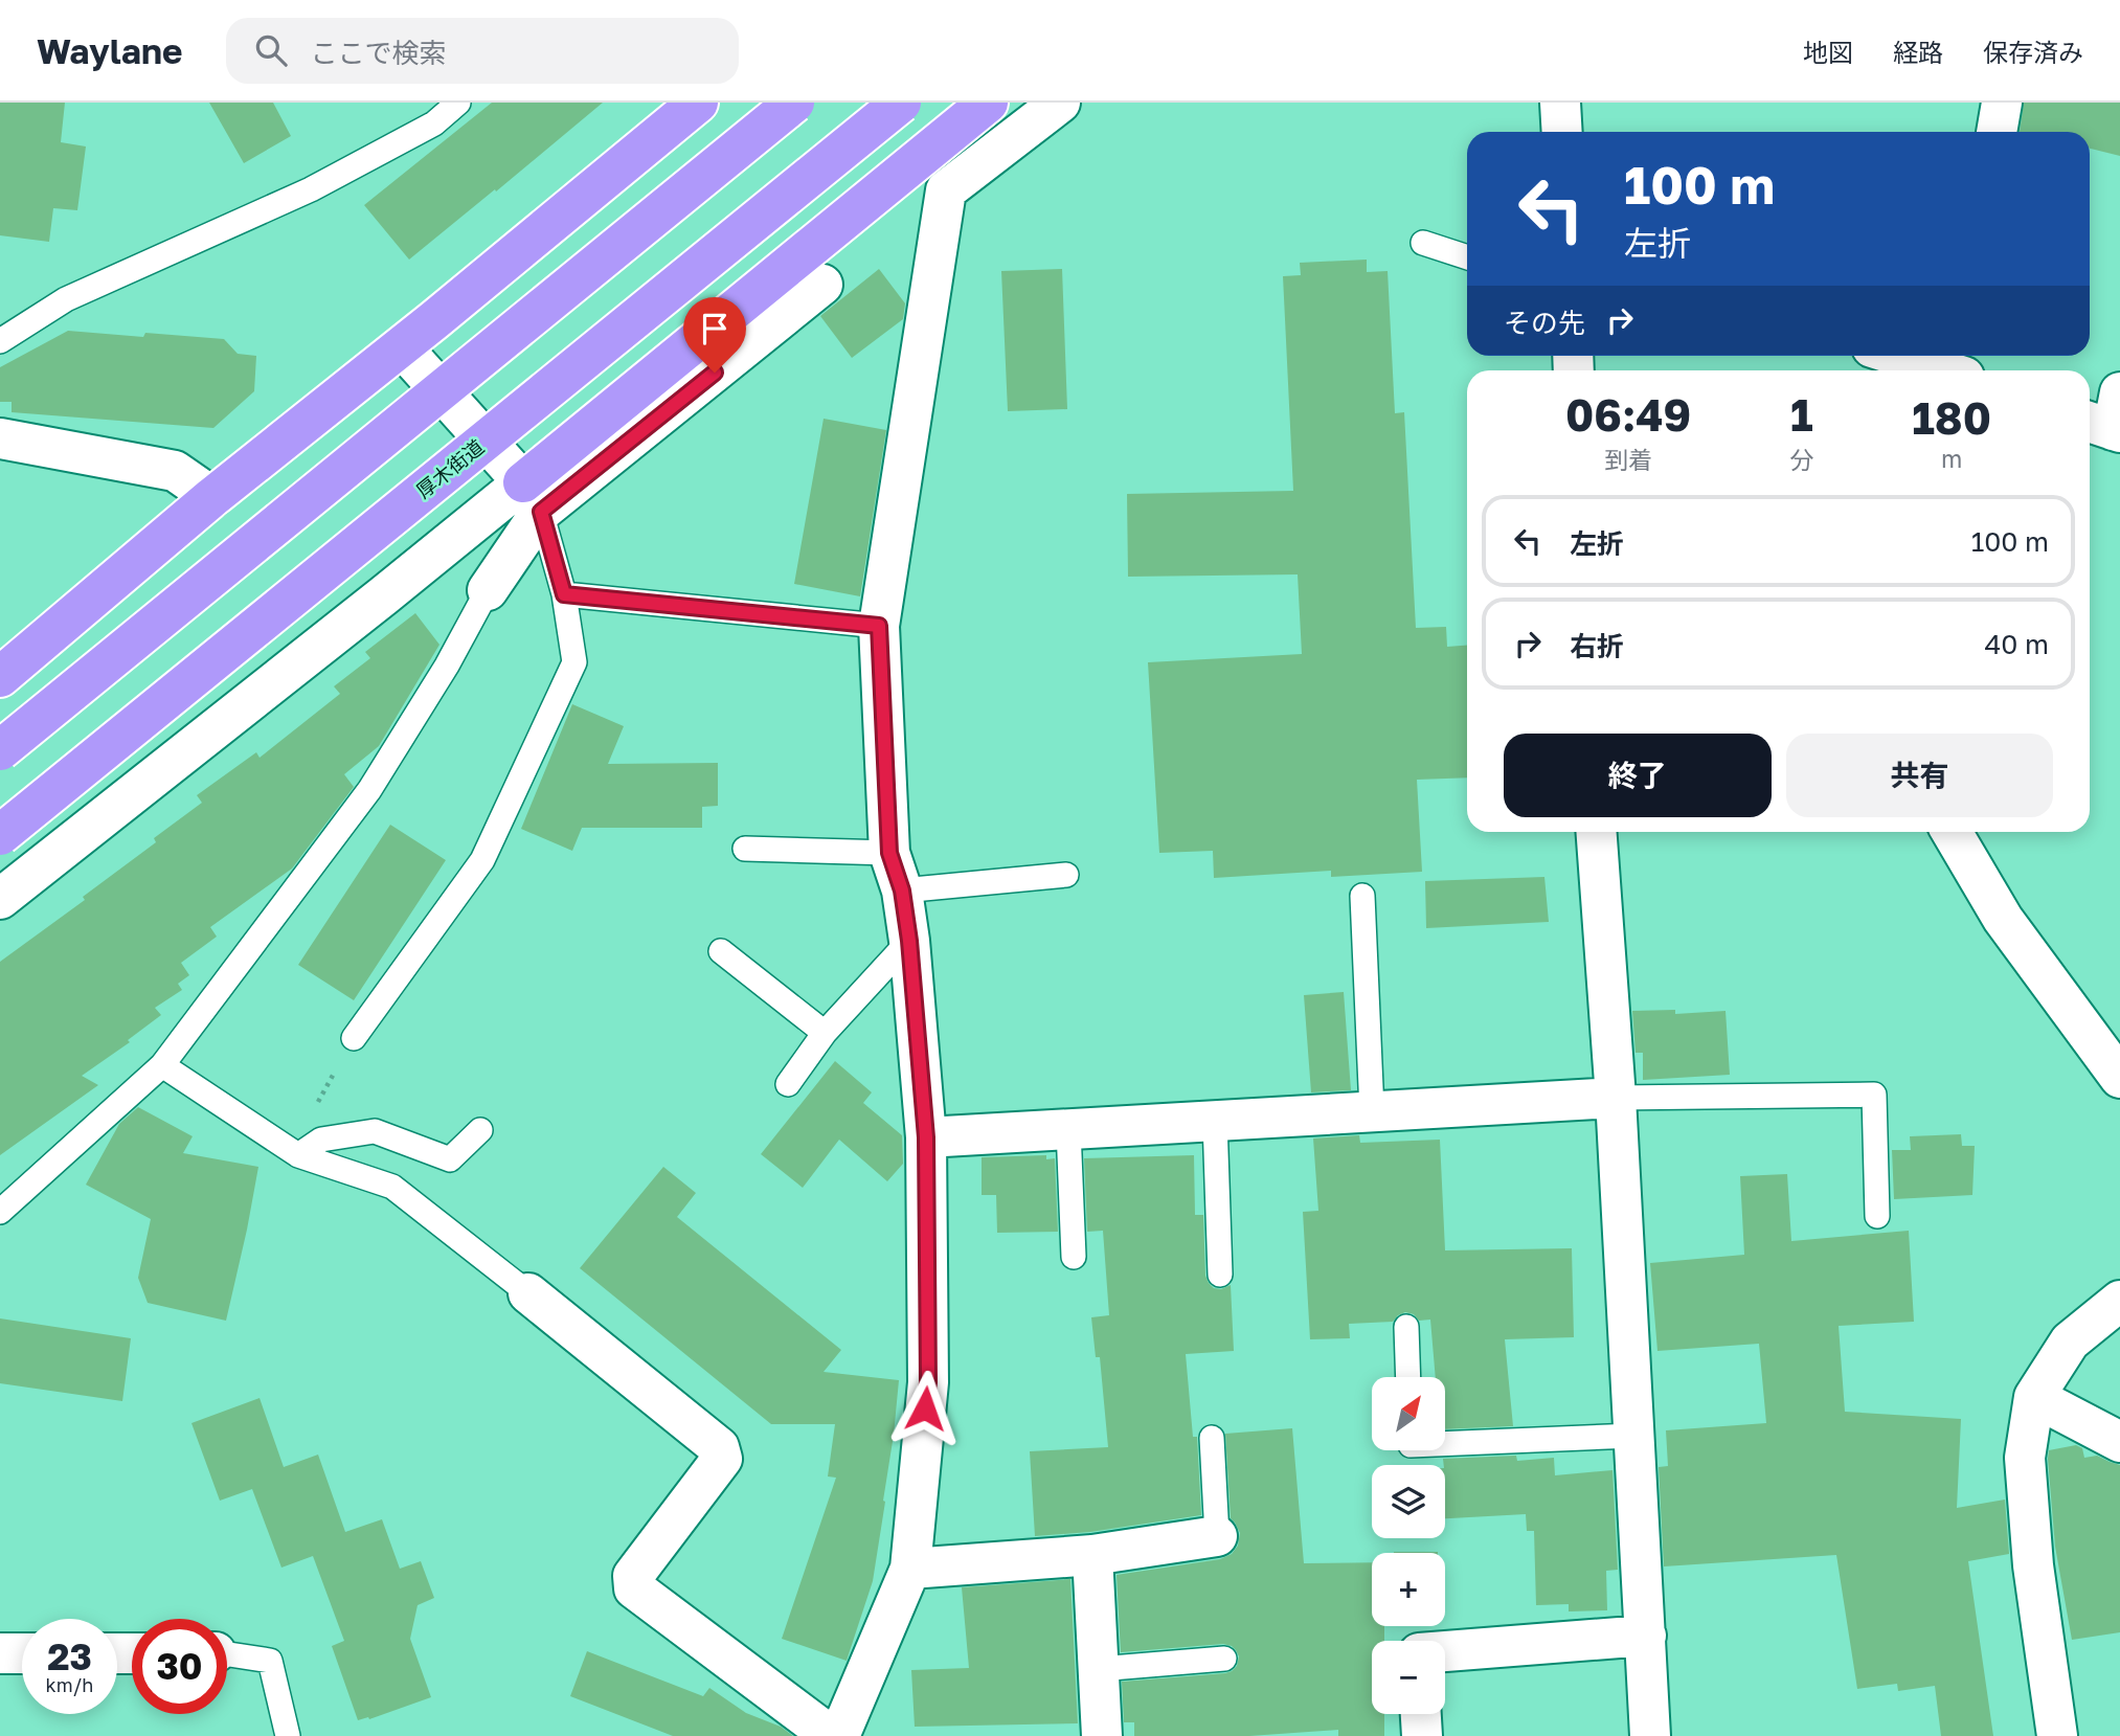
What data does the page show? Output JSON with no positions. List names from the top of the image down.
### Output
{
  "streets": {
    "highway": ["厚木街道"]
  },
  "north": "top right",
  "page": {
    "header": "Waylane",
    "search": "ここで検索",
    "nav": ["地図", "経路", "保存済み"],
    "turn": ["100 m", "左折"],
    "then": "その先",
    "eta": [
      "06:49",
      "到着",
      "1",
      "分",
      "180",
      "m"
    ],
    "list": [
      {
        "name": "左折",
        "value": "100 m"
      },
      {
        "name": "右折",
        "value": "40 m"
      }
    ],
    "buttons": ["終了", "共有"],
    "map_buttons": ["+", "−"],
    "speed": "23 km/h",
    "limit": "30"
  }
}
